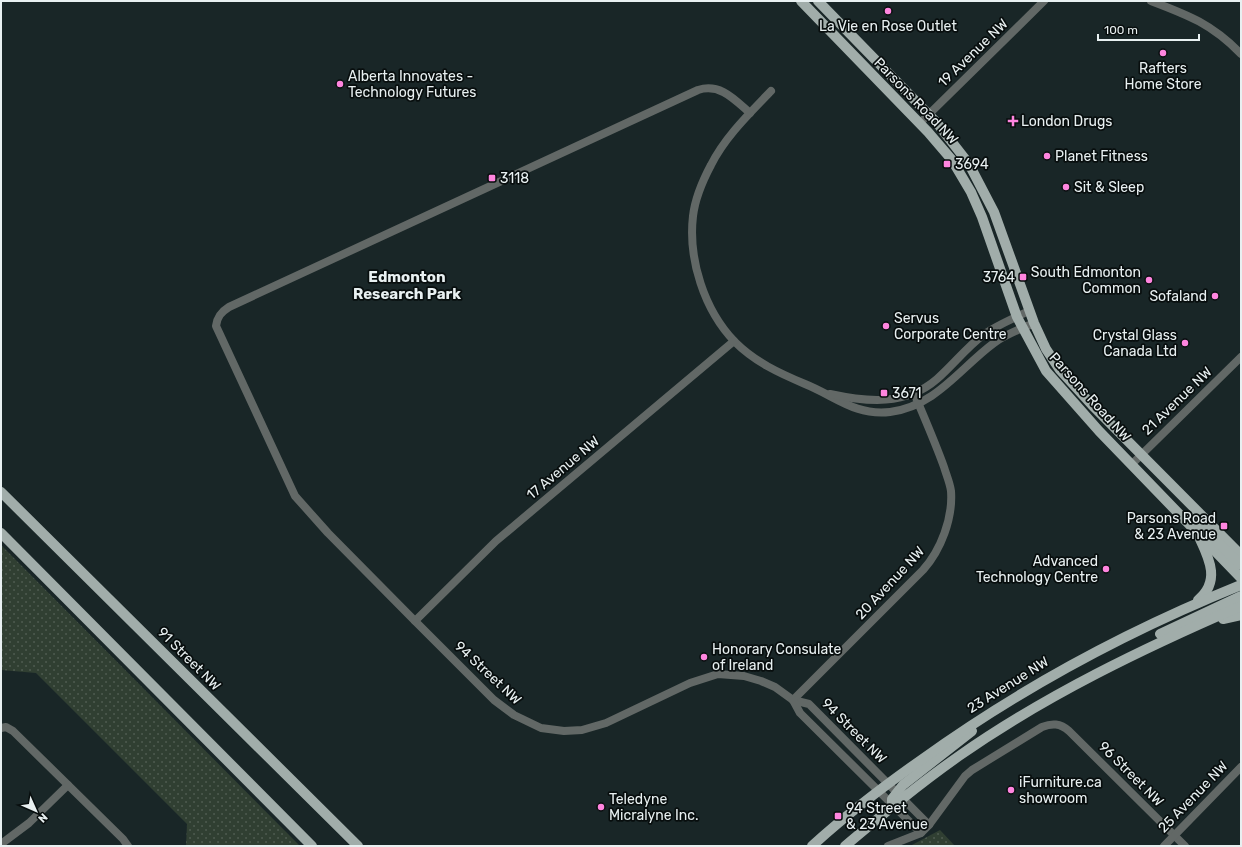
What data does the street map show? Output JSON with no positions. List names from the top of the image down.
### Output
{
  "streets": {
    "main road": ["Parsons Road NW", "91 Street NW", "23 Avenue NW"],
    "street": [
      "19 Avenue NW",
      "21 Avenue NW",
      "17 Avenue NW",
      "20 Avenue NW",
      "94 Street NW",
      "96 Street NW",
      "25 Avenue NW"
    ]
  },
  "crossings": [
    ["19 Avenue NW", "Parsons Road NW"],
    ["Parsons Road NW", "21 Avenue NW"],
    ["17 Avenue NW", "94 Street NW"],
    ["20 Avenue NW", "94 Street NW"],
    ["94 Street NW", "23 Avenue NW"],
    ["94 Street NW", "96 Street NW"],
    ["96 Street NW", "25 Avenue NW"]
  ],
  "districts": ["Edmonton Research Park"],
  "places": {
    "other": [
      "La Vie en Rose Outlet",
      "Rafters Home Store",
      "Alberta Innovates - Technology Futures",
      "Planet Fitness",
      "Sit & Sleep",
      "South Edmonton Common",
      "Sofaland",
      "Servus Corporate Centre",
      "Crystal Glass Canada Ltd",
      "Advanced Technology Centre",
      "Honorary Consulate of Ireland",
      "iFurniture.ca showroom",
      "Teledyne Micralyne Inc."
    ],
    "health": ["London Drugs"],
    "transit": [
      "3694",
      "3118",
      "3764",
      "3671",
      "Parsons Road & 23 Avenue",
      "94 Street & 23 Avenue"
    ]
  },
  "scale_bar": "100 m",
  "north": "bottom right"
}
